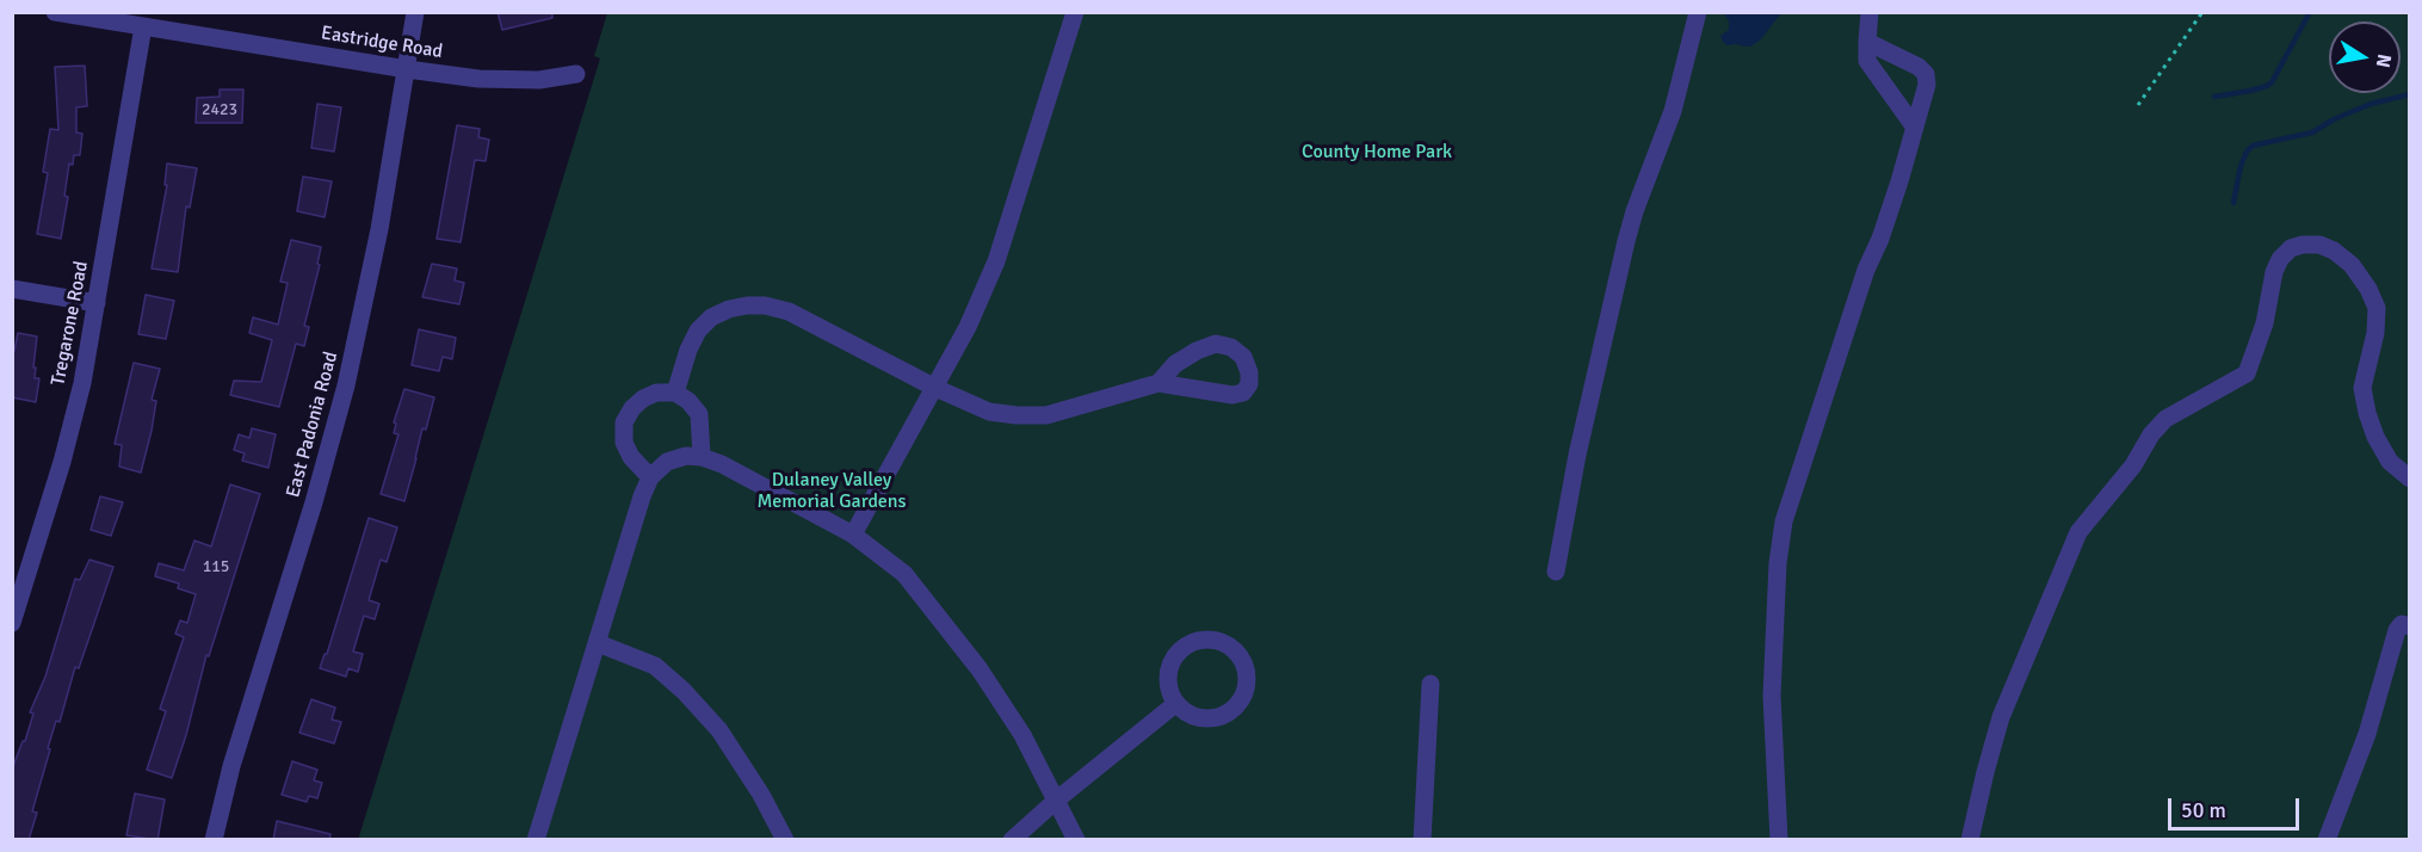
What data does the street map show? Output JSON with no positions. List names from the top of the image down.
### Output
{
  "streets": {
    "street": ["Eastridge Road", "Tregarone Road", "East Padonia Road"]
  },
  "crossings": [
    ["Eastridge Road", "Tregarone Road"],
    ["Eastridge Road", "East Padonia Road"]
  ],
  "parks": ["County Home Park", "Dulaney Valley Memorial Gardens"],
  "house_numbers": ["2423", "115"],
  "scale_bar": "50 m",
  "north": "right"
}
